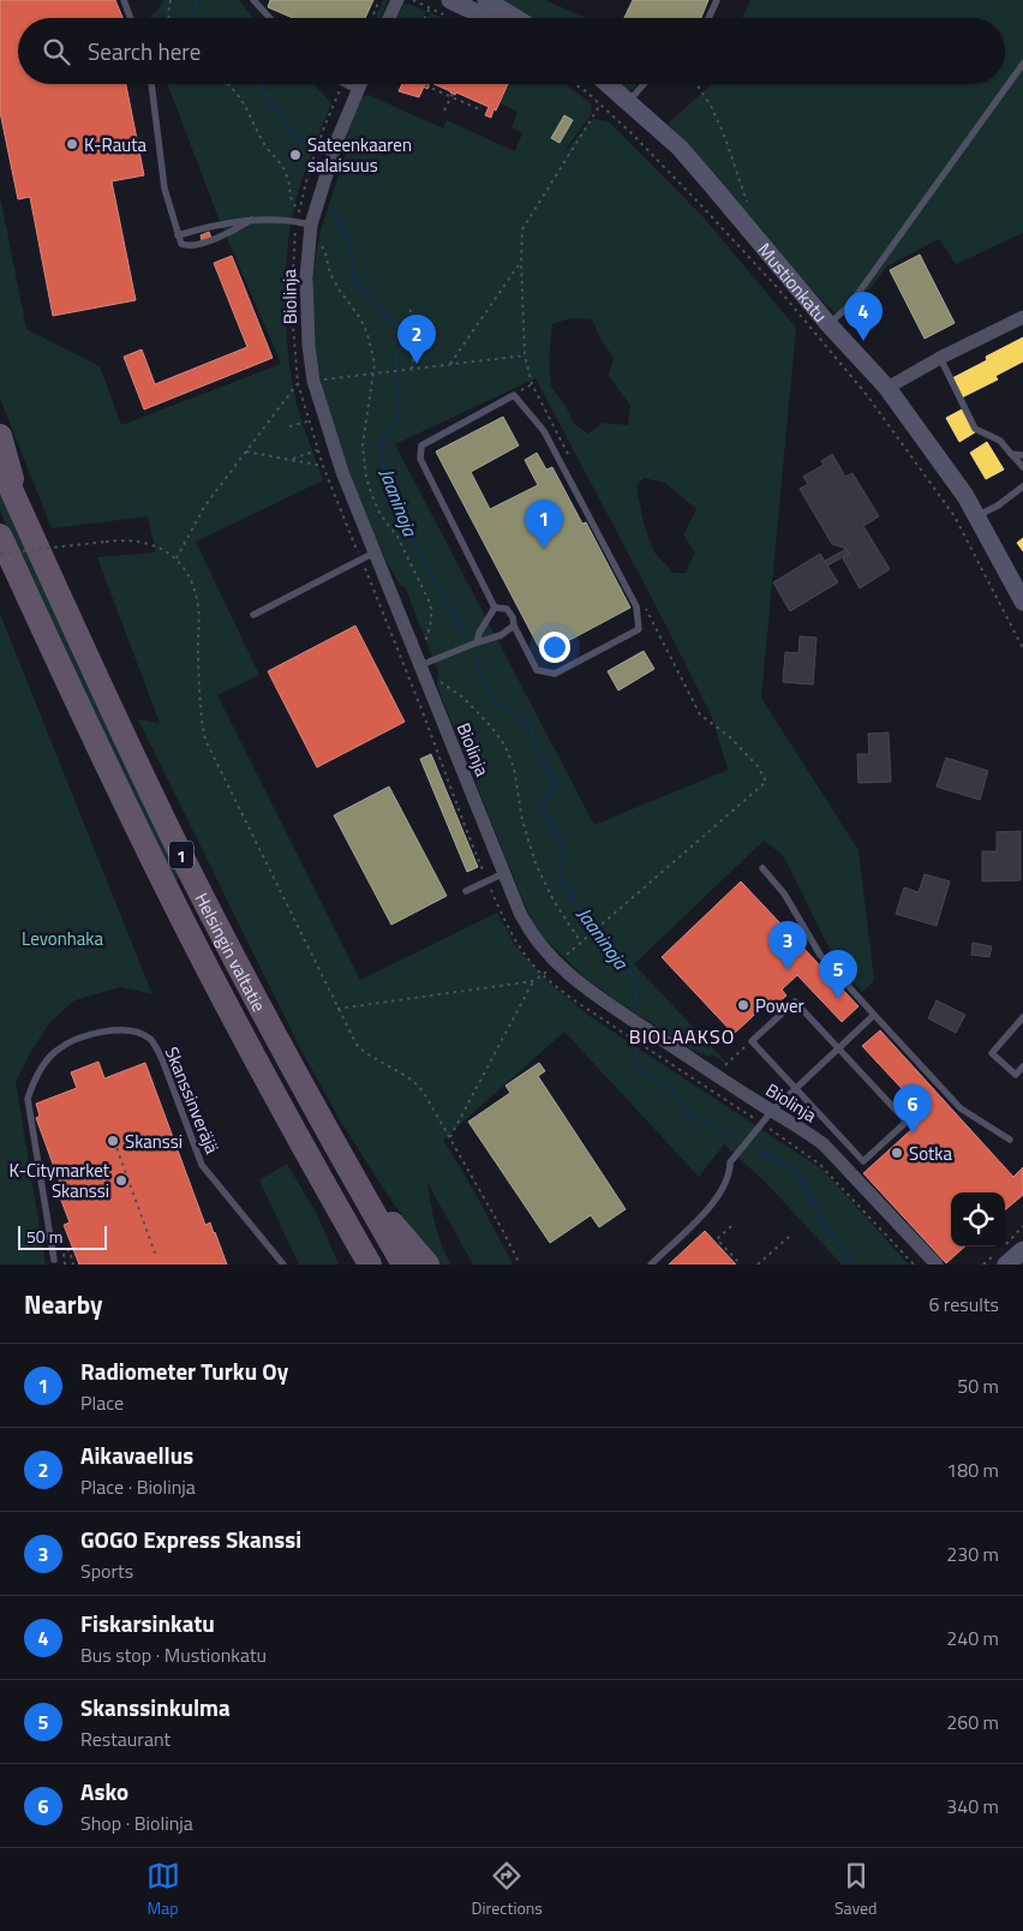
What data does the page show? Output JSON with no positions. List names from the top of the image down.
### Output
{
  "streets": {
    "highway": ["1", "Helsingin valtatie"],
    "street": ["Mustionkatu", "Biolinja"],
    "lane": ["Skanssinveräjä"]
  },
  "districts": ["BIOLAAKSO"],
  "water": ["Jaaninoja"],
  "parks": ["Levonhaka"],
  "places": [
    "K-Rauta",
    "Sateenkaaren salaisuus",
    "Power",
    "Skanssi",
    "Sotka",
    "K-Citymarket Skanssi"
  ],
  "scale_bar": "50 m",
  "page": {
    "search": "Search here",
    "pins": [
      "4",
      "2",
      "1",
      "3",
      "5",
      "6"
    ],
    "scale": "50 m",
    "heading": ["Nearby", "6 results"],
    "list": [
      {
        "mark": "1",
        "name": "Radiometer Turku Oy",
        "note": "Place",
        "value": "50 m"
      },
      {
        "mark": "2",
        "name": "Aikavaellus",
        "note": "Place · Biolinja",
        "value": "180 m"
      },
      {
        "mark": "3",
        "name": "GOGO Express Skanssi",
        "note": "Sports",
        "value": "230 m"
      },
      {
        "mark": "4",
        "name": "Fiskarsinkatu",
        "note": "Bus stop · Mustionkatu",
        "value": "240 m"
      },
      {
        "mark": "5",
        "name": "Skanssinkulma",
        "note": "Restaurant",
        "value": "260 m"
      },
      {
        "mark": "6",
        "name": "Asko",
        "note": "Shop · Biolinja",
        "value": "340 m"
      }
    ],
    "nav": ["Map", "Directions", "Saved"]
  }
}
